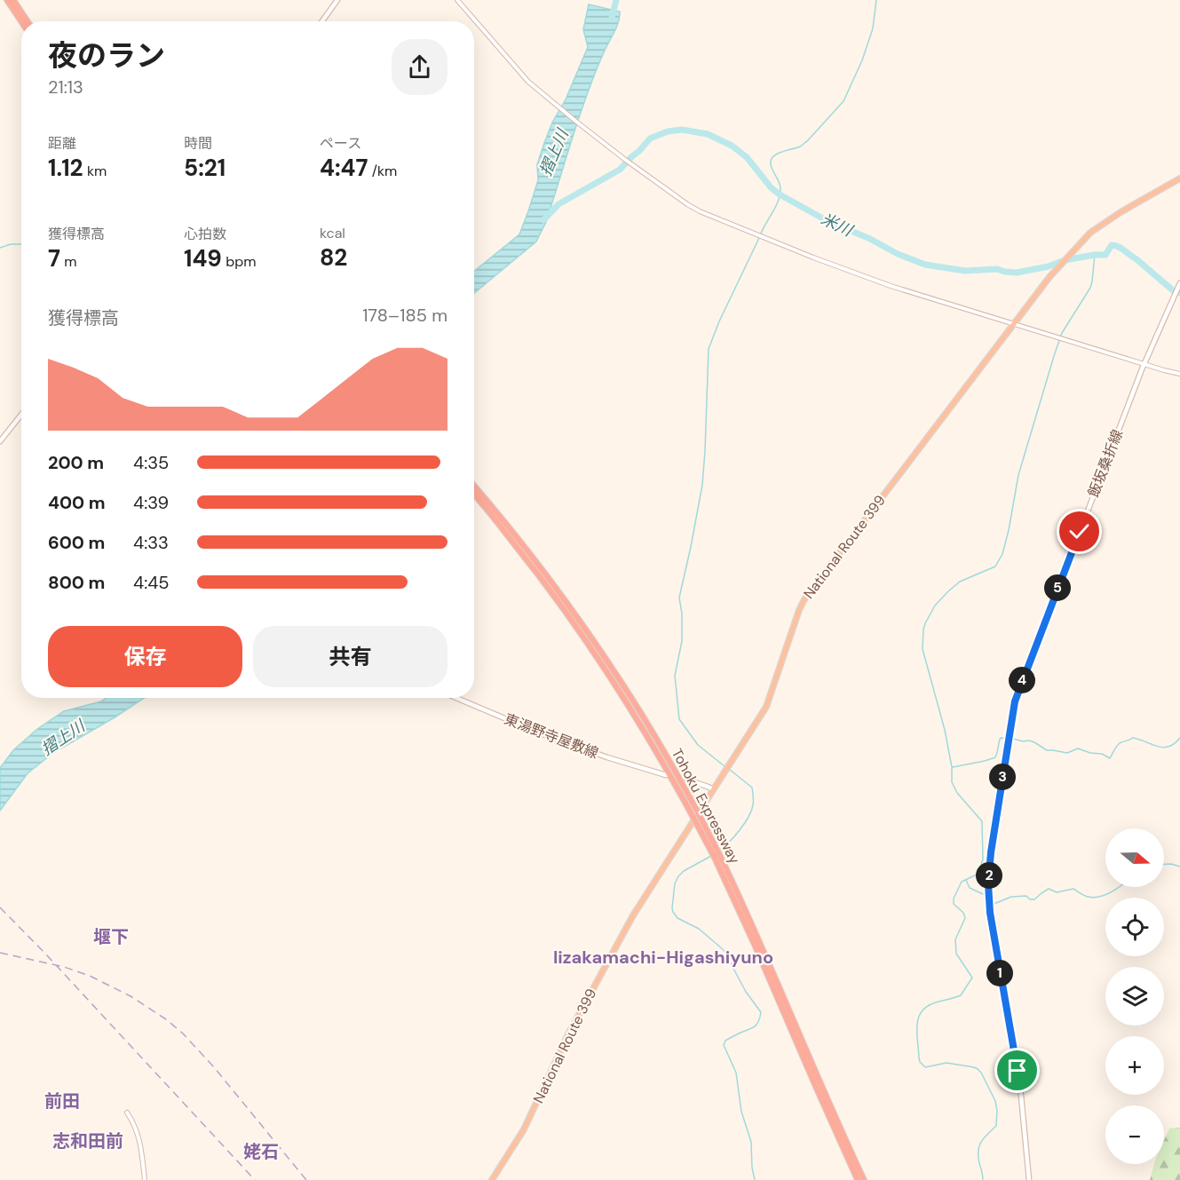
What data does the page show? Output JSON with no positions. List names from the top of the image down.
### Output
{
  "streets": {
    "highway": ["National Route 399", "Tohoku Expressway"],
    "main road": ["飯坂桑折線", "東湯野寺屋敷線"]
  },
  "districts": [
    "堰下",
    "Iizakamachi-Higashiyuno",
    "前田",
    "志和田前",
    "姥石"
  ],
  "water": ["摺上川", "米川"],
  "north": "right",
  "page": {
    "heading": ["夜のラン", "21:13"],
    "stats": [
      ["距離", "1.12 km"],
      ["時間", "5:21"],
      ["ペース", "4:47 /km"],
      ["獲得標高", "7 m"],
      ["心拍数", "149 bpm"],
      ["kcal", "82"]
    ],
    "chart": ["獲得標高", "178–185 m"],
    "list": [
      {
        "name": "200 m",
        "note": "4:35"
      },
      {
        "name": "400 m",
        "note": "4:39"
      },
      {
        "name": "600 m",
        "note": "4:33"
      },
      {
        "name": "800 m",
        "note": "4:45"
      }
    ],
    "pins": [
      "5",
      "4",
      "3",
      "2",
      "1"
    ],
    "buttons": ["保存", "共有"],
    "map_buttons": ["+", "−"]
  }
}
